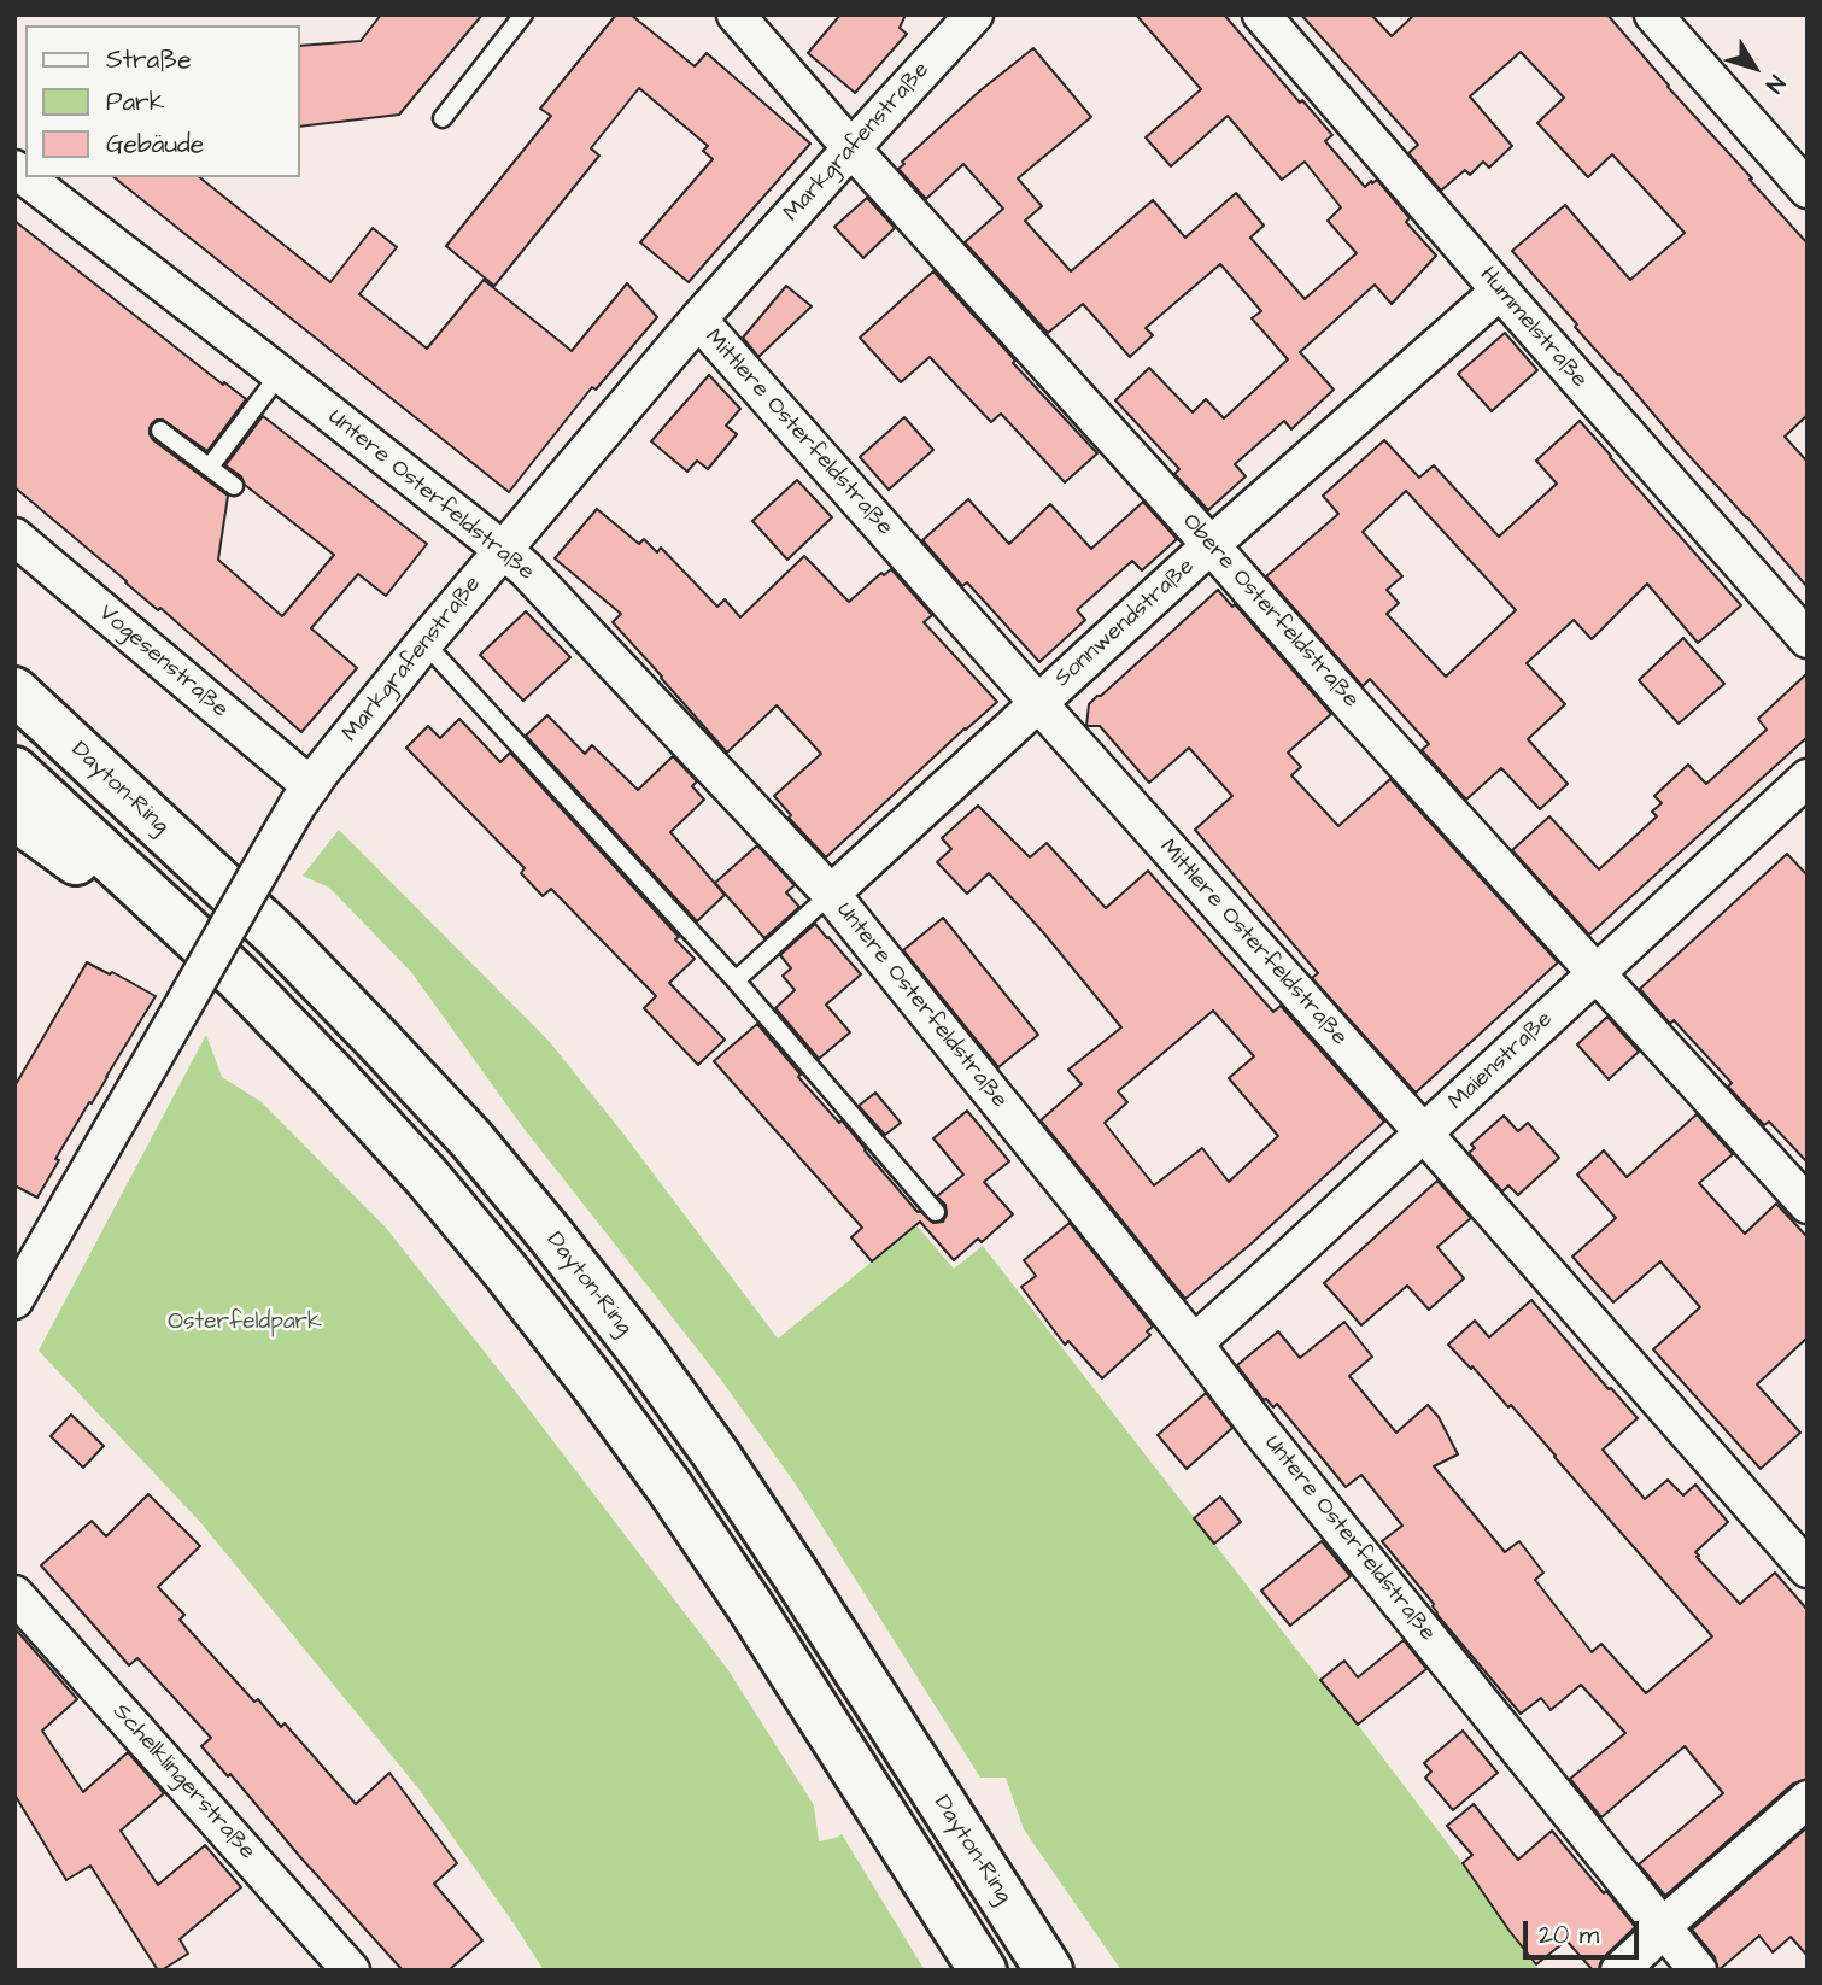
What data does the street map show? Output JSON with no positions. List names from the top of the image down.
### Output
{
  "streets": {
    "highway": ["Dayton-Ring"],
    "street": [
      "Markgrafenstraße",
      "Hummelstraße",
      "Mittlere Osterfeldstraße",
      "Untere Osterfeldstraße",
      "Obere Osterfeldstraße",
      "Sonnwendstraße",
      "Vogesenstraße",
      "Maienstraße",
      "Schelklingerstraße"
    ]
  },
  "crossings": [
    ["Markgrafenstraße", "Mittlere Osterfeldstraße"],
    ["Markgrafenstraße", "Untere Osterfeldstraße"],
    ["Markgrafenstraße", "Obere Osterfeldstraße"],
    ["Markgrafenstraße", "Vogesenstraße"],
    ["Hummelstraße", "Sonnwendstraße"],
    ["Mittlere Osterfeldstraße", "Sonnwendstraße"],
    ["Mittlere Osterfeldstraße", "Maienstraße"],
    ["Untere Osterfeldstraße", "Sonnwendstraße"],
    ["Untere Osterfeldstraße", "Maienstraße"],
    ["Obere Osterfeldstraße", "Sonnwendstraße"],
    ["Obere Osterfeldstraße", "Maienstraße"]
  ],
  "parks": ["Osterfeldpark"],
  "legend": ["Straße", "Park", "Gebäude"],
  "scale_bar": "20 m",
  "north": "bottom right"
}
